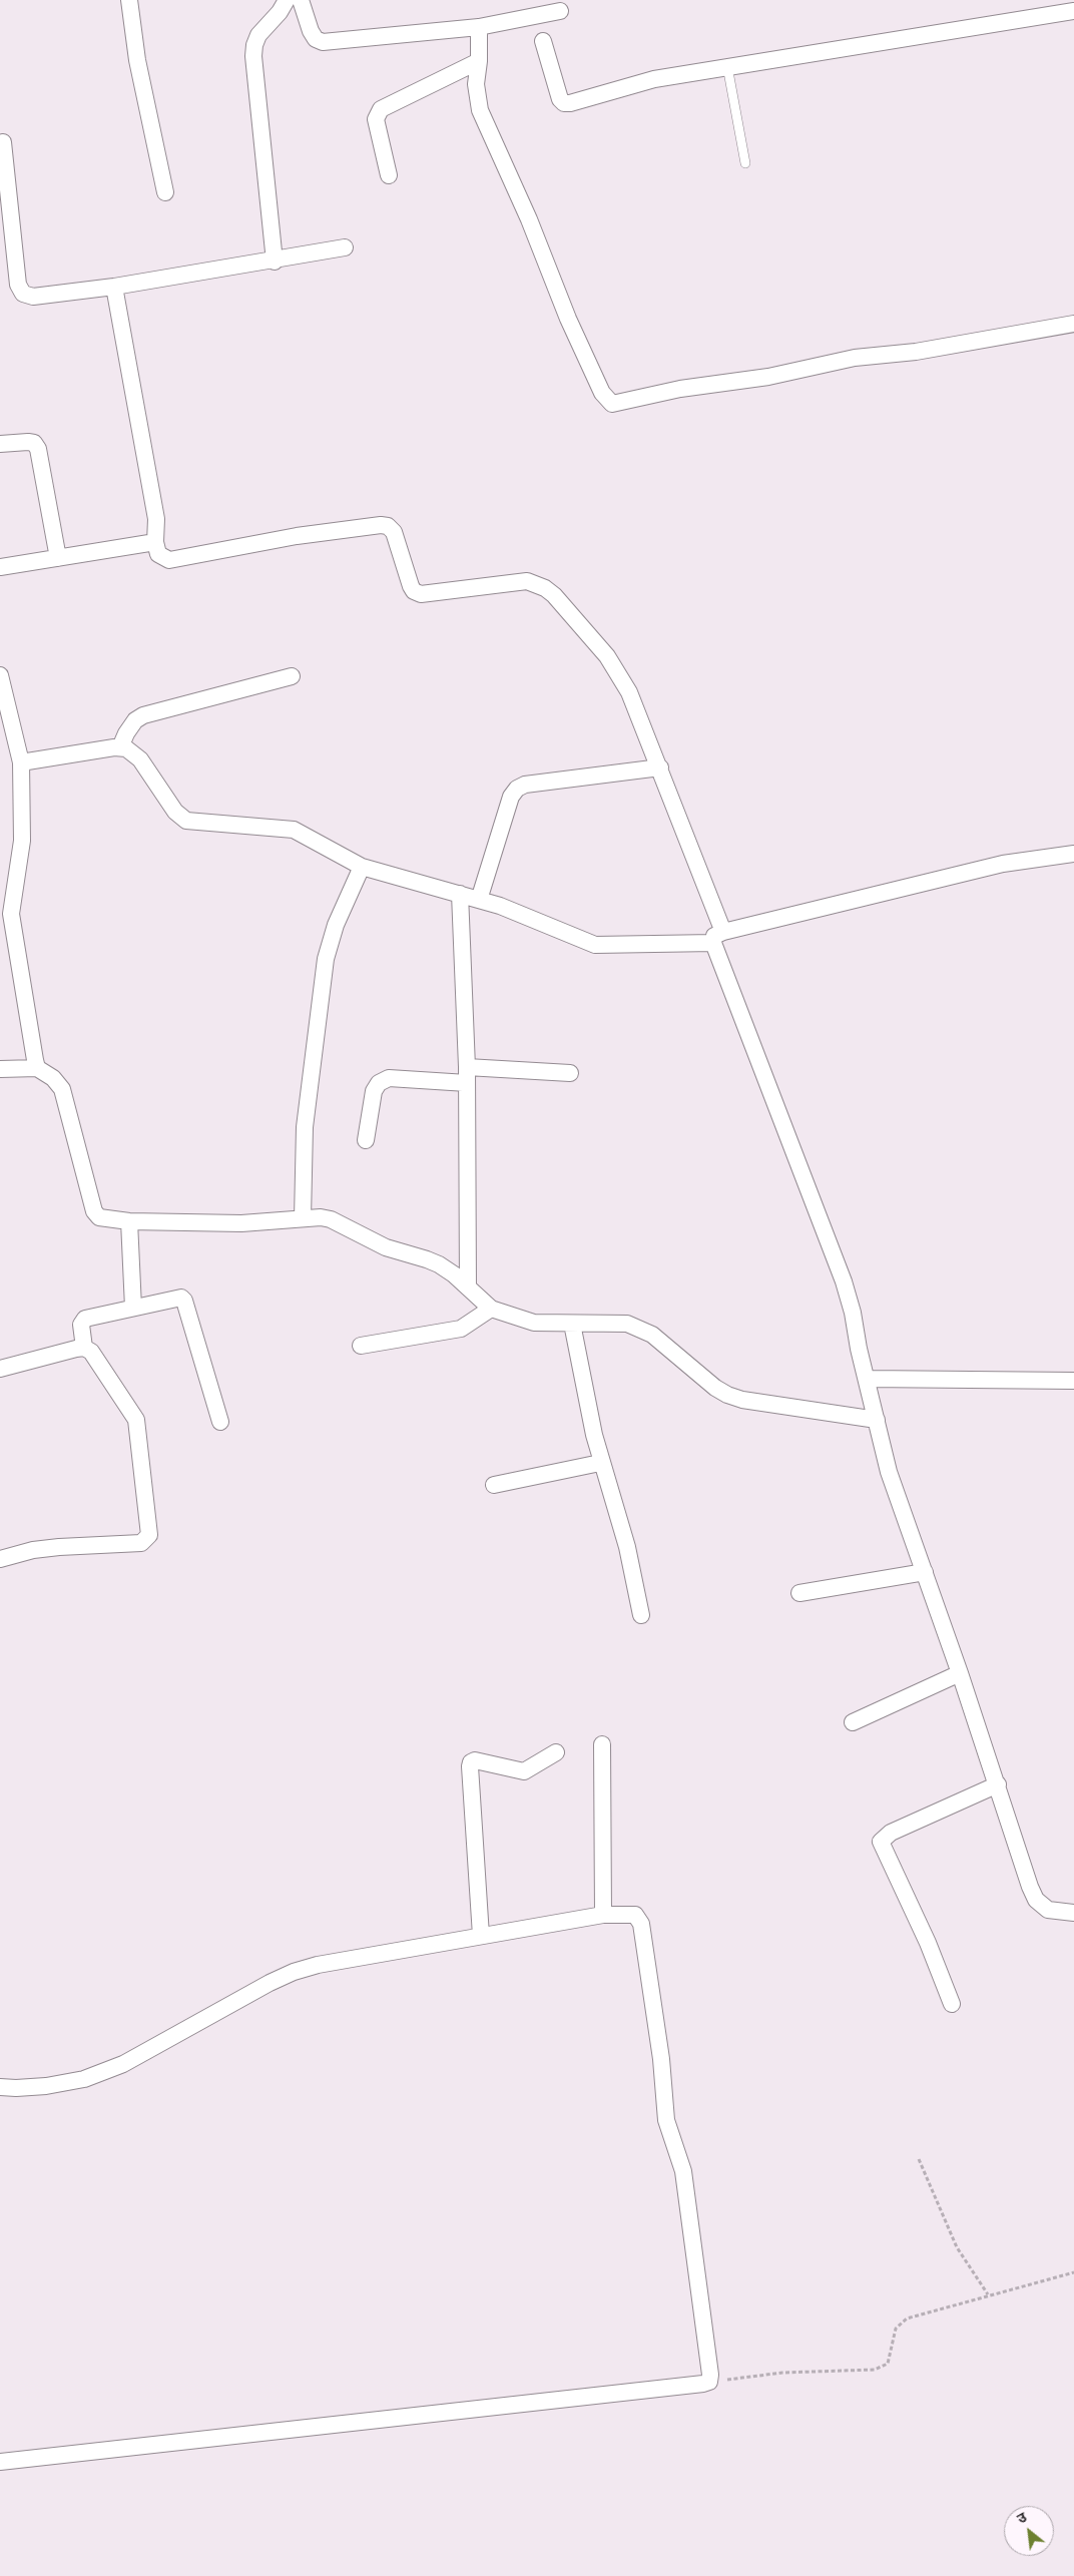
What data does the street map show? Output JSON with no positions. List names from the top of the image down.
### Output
{
  "north": "top left"
}
